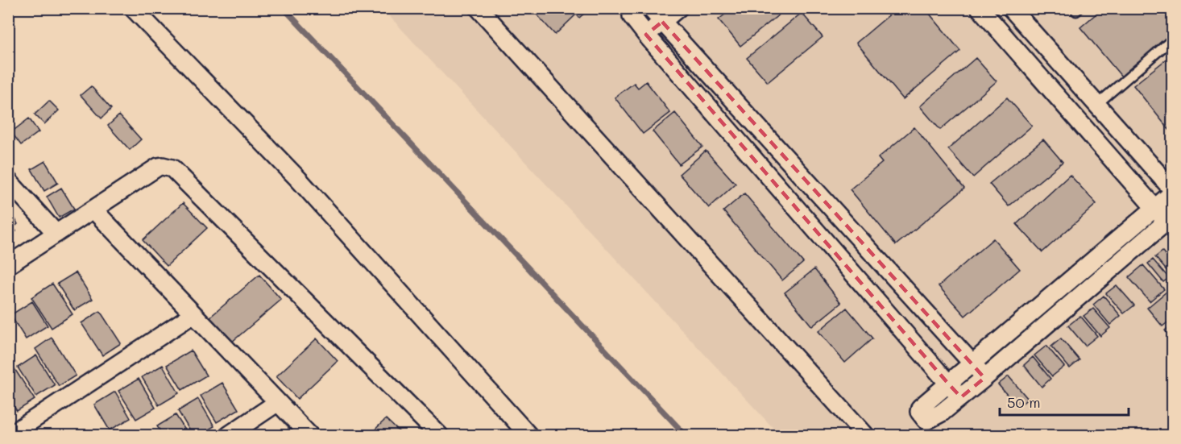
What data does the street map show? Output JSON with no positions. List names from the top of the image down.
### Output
{
  "scale_bar": "50 m"
}
